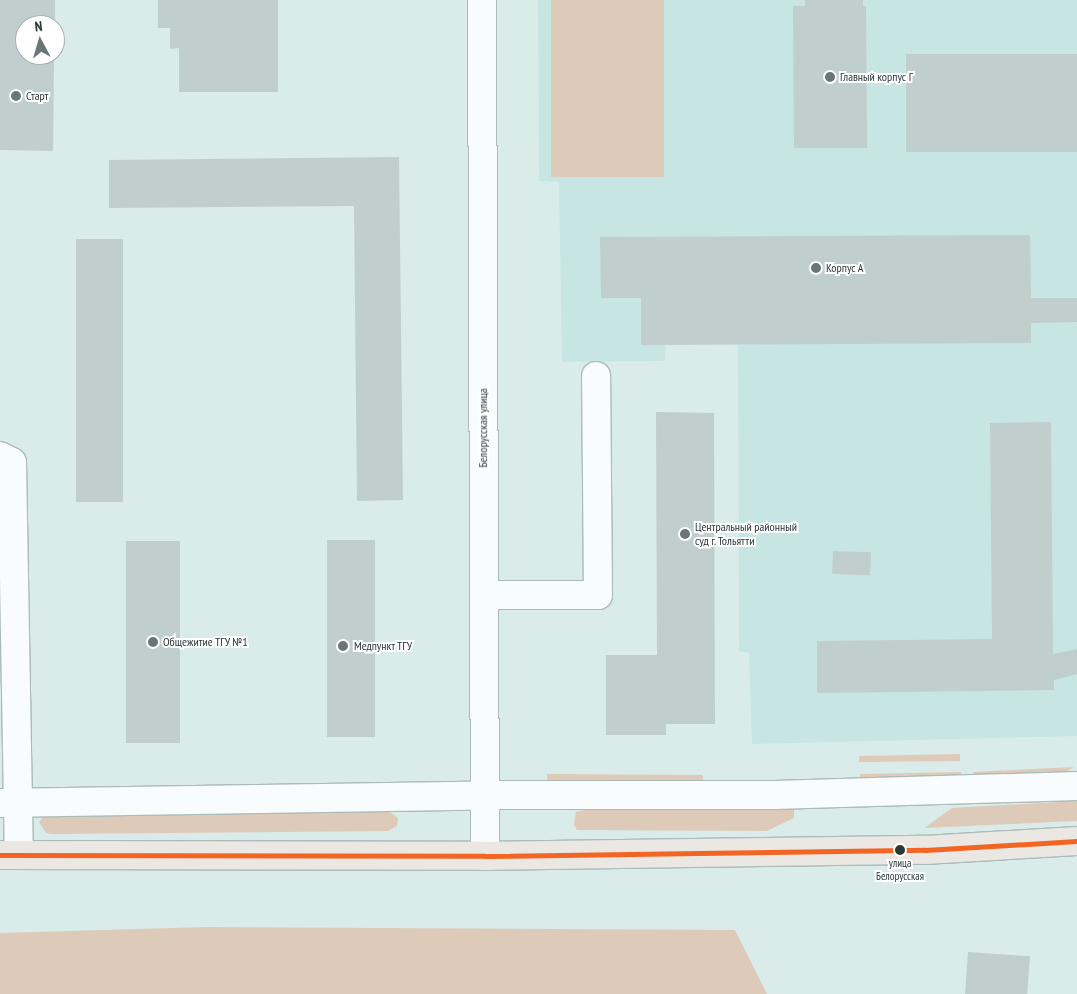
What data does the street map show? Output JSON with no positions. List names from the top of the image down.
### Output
{
  "streets": {
    "street": ["Белорусская улица"]
  },
  "places": [
    "Главный корпус Г",
    "Старт",
    "Корпус А",
    "Центральный районный суд г. Тольятти",
    "Общежитие ТГУ №1",
    "Медпункт ТГУ",
    "улица Белорусская"
  ],
  "north": "top"
}
